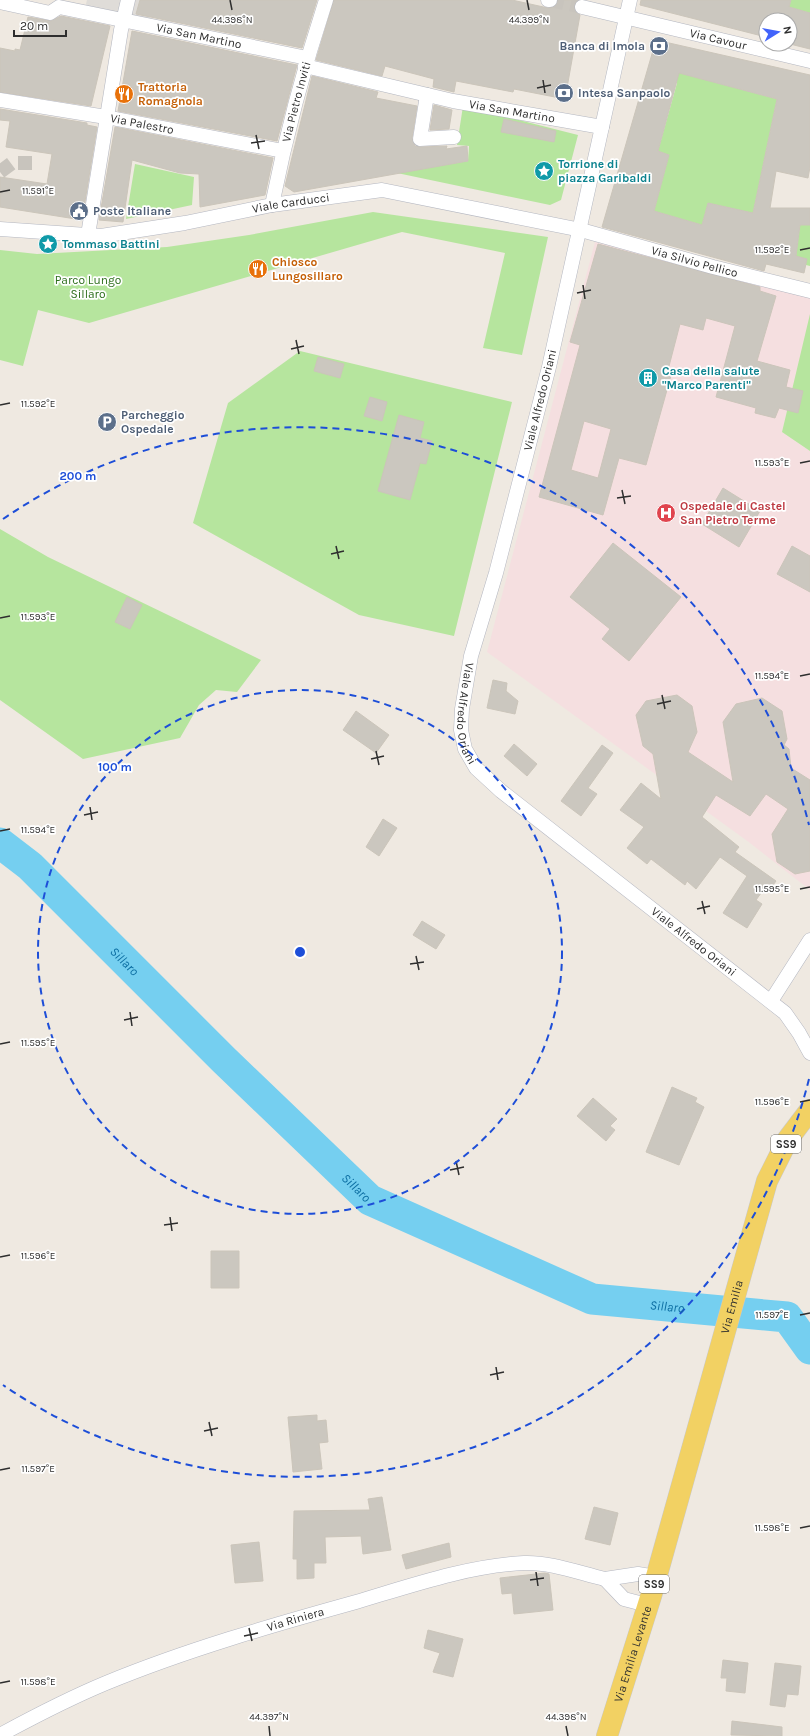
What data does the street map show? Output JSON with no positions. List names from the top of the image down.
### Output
{
  "streets": {
    "main road": ["SS9", "Via Emilia", "Via Emilia Levante"],
    "street": [
      "Via San Martino",
      "Via Cavour",
      "Via Pietro Inviti",
      "Via Palestro",
      "Viale Carducci",
      "Via Silvio Pellico",
      "Viale Alfredo Oriani",
      "Via Riniera"
    ]
  },
  "crossings": [
    ["Via San Martino", "Via Pietro Inviti"],
    ["Via San Martino", "Viale Alfredo Oriani"],
    ["Via Cavour", "Viale Alfredo Oriani"],
    ["Via Pietro Inviti", "Via Palestro"],
    ["Via Pietro Inviti", "Viale Carducci"],
    ["Viale Carducci", "Via Silvio Pellico"],
    ["Viale Carducci", "Viale Alfredo Oriani"],
    ["Via Silvio Pellico", "Viale Alfredo Oriani"],
    ["Via Emilia", "Via Emilia Levante"],
    ["Via Riniera", "Via Emilia Levante"]
  ],
  "water": ["Sillaro"],
  "parks": ["Parco Lungo Sillaro"],
  "places": {
    "bank": ["Banca di Imola", "Intesa Sanpaolo"],
    "restaurant": ["Trattoria Romagnola", "Chiosco Lungosillaro"],
    "place": ["Torrione di piazza Garibaldi", "Tommaso Battini"],
    "public building": ["Poste Italiane"],
    "building": ["Casa della salute \"Marco Parenti\""],
    "parking": ["Parcheggio Ospedale"],
    "hospital": ["Ospedale di Castel San Pietro Terme"]
  },
  "scale_bar": "20 m",
  "north": "right",
  "coordinates": [
    "44.398°N",
    "44.399°N",
    "11.591°E",
    "11.592°E",
    "11.593°E",
    "11.594°E",
    "11.595°E",
    "11.596°E",
    "11.597°E",
    "11.598°E",
    "44.397°N"
  ],
  "rings": ["200 m", "100 m"]
}
